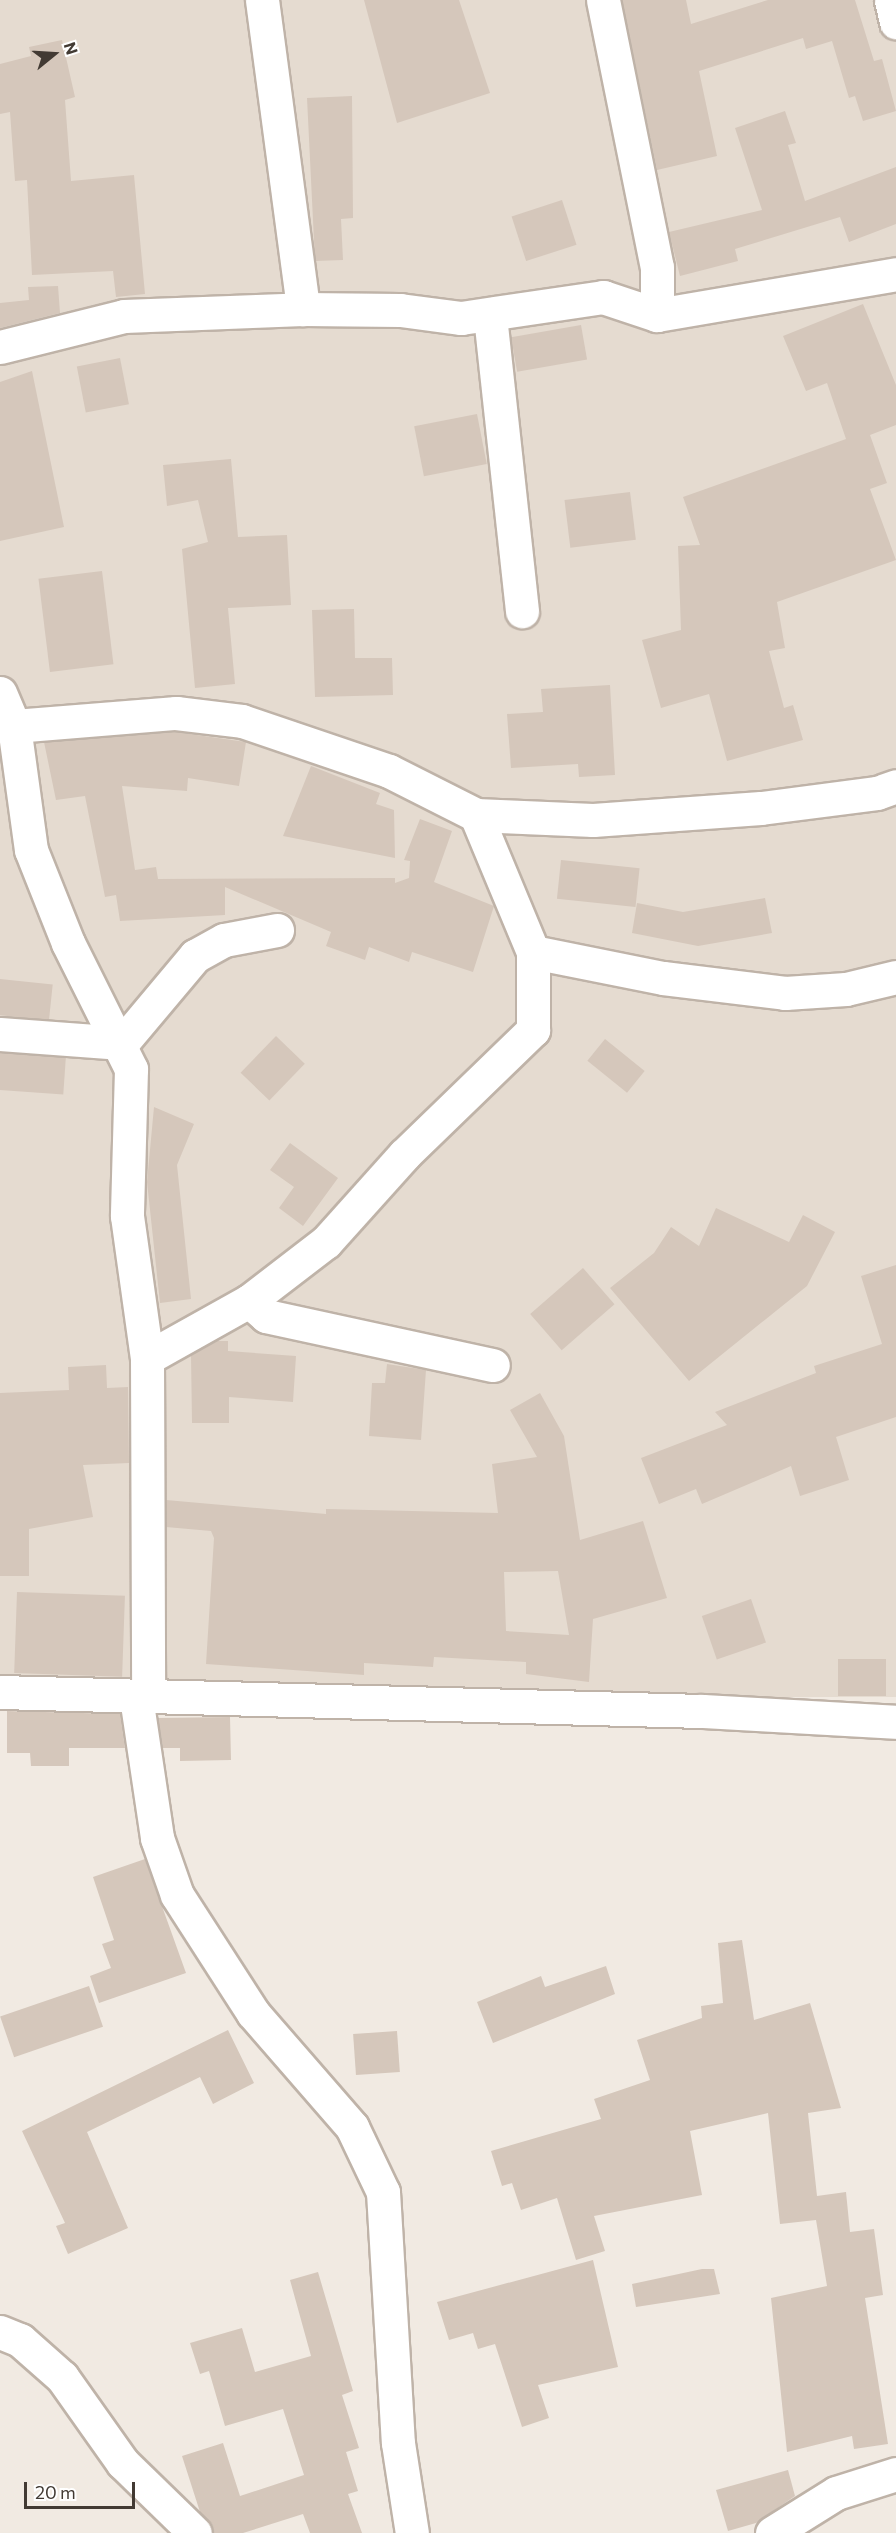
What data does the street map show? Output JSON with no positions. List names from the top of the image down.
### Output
{
  "scale_bar": "20 m",
  "north": "right"
}
